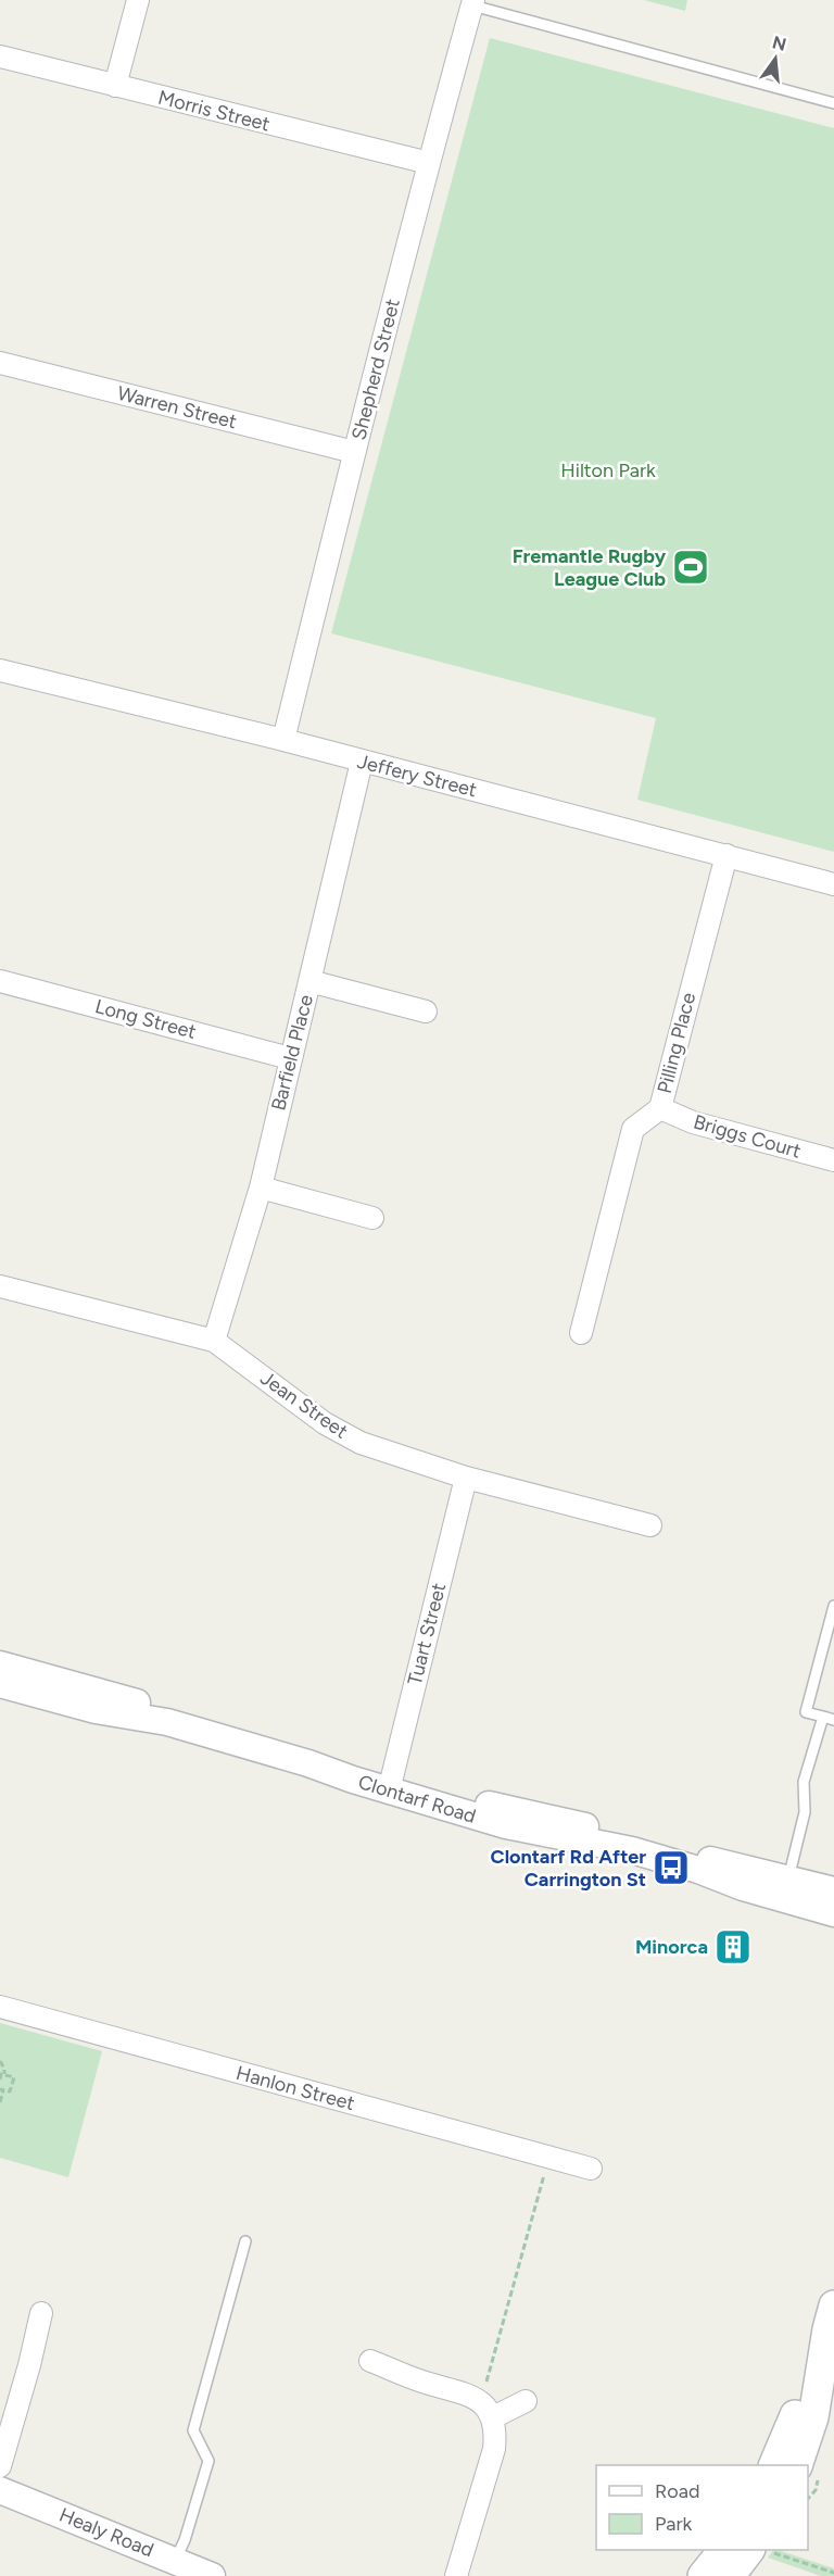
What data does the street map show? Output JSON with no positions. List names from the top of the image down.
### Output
{
  "streets": {
    "street": [
      "Morris Street",
      "Shepherd Street",
      "Warren Street",
      "Jeffery Street",
      "Long Street",
      "Pilling Place",
      "Barfield Place",
      "Briggs Court",
      "Jean Street",
      "Tuart Street",
      "Clontarf Road",
      "Hanlon Street",
      "Healy Road"
    ]
  },
  "crossings": [
    ["Morris Street", "Shepherd Street"],
    ["Shepherd Street", "Warren Street"],
    ["Shepherd Street", "Jeffery Street"],
    ["Jeffery Street", "Pilling Place"],
    ["Jeffery Street", "Barfield Place"],
    ["Long Street", "Barfield Place"],
    ["Pilling Place", "Briggs Court"],
    ["Barfield Place", "Jean Street"],
    ["Jean Street", "Tuart Street"],
    ["Tuart Street", "Clontarf Road"]
  ],
  "parks": ["Hilton Park"],
  "places": {
    "sports": ["Fremantle Rugby League Club"],
    "bus stop": ["Clontarf Rd After Carrington St"],
    "building": ["Minorca"]
  },
  "legend": ["Road", "Park"],
  "north": "top"
}
